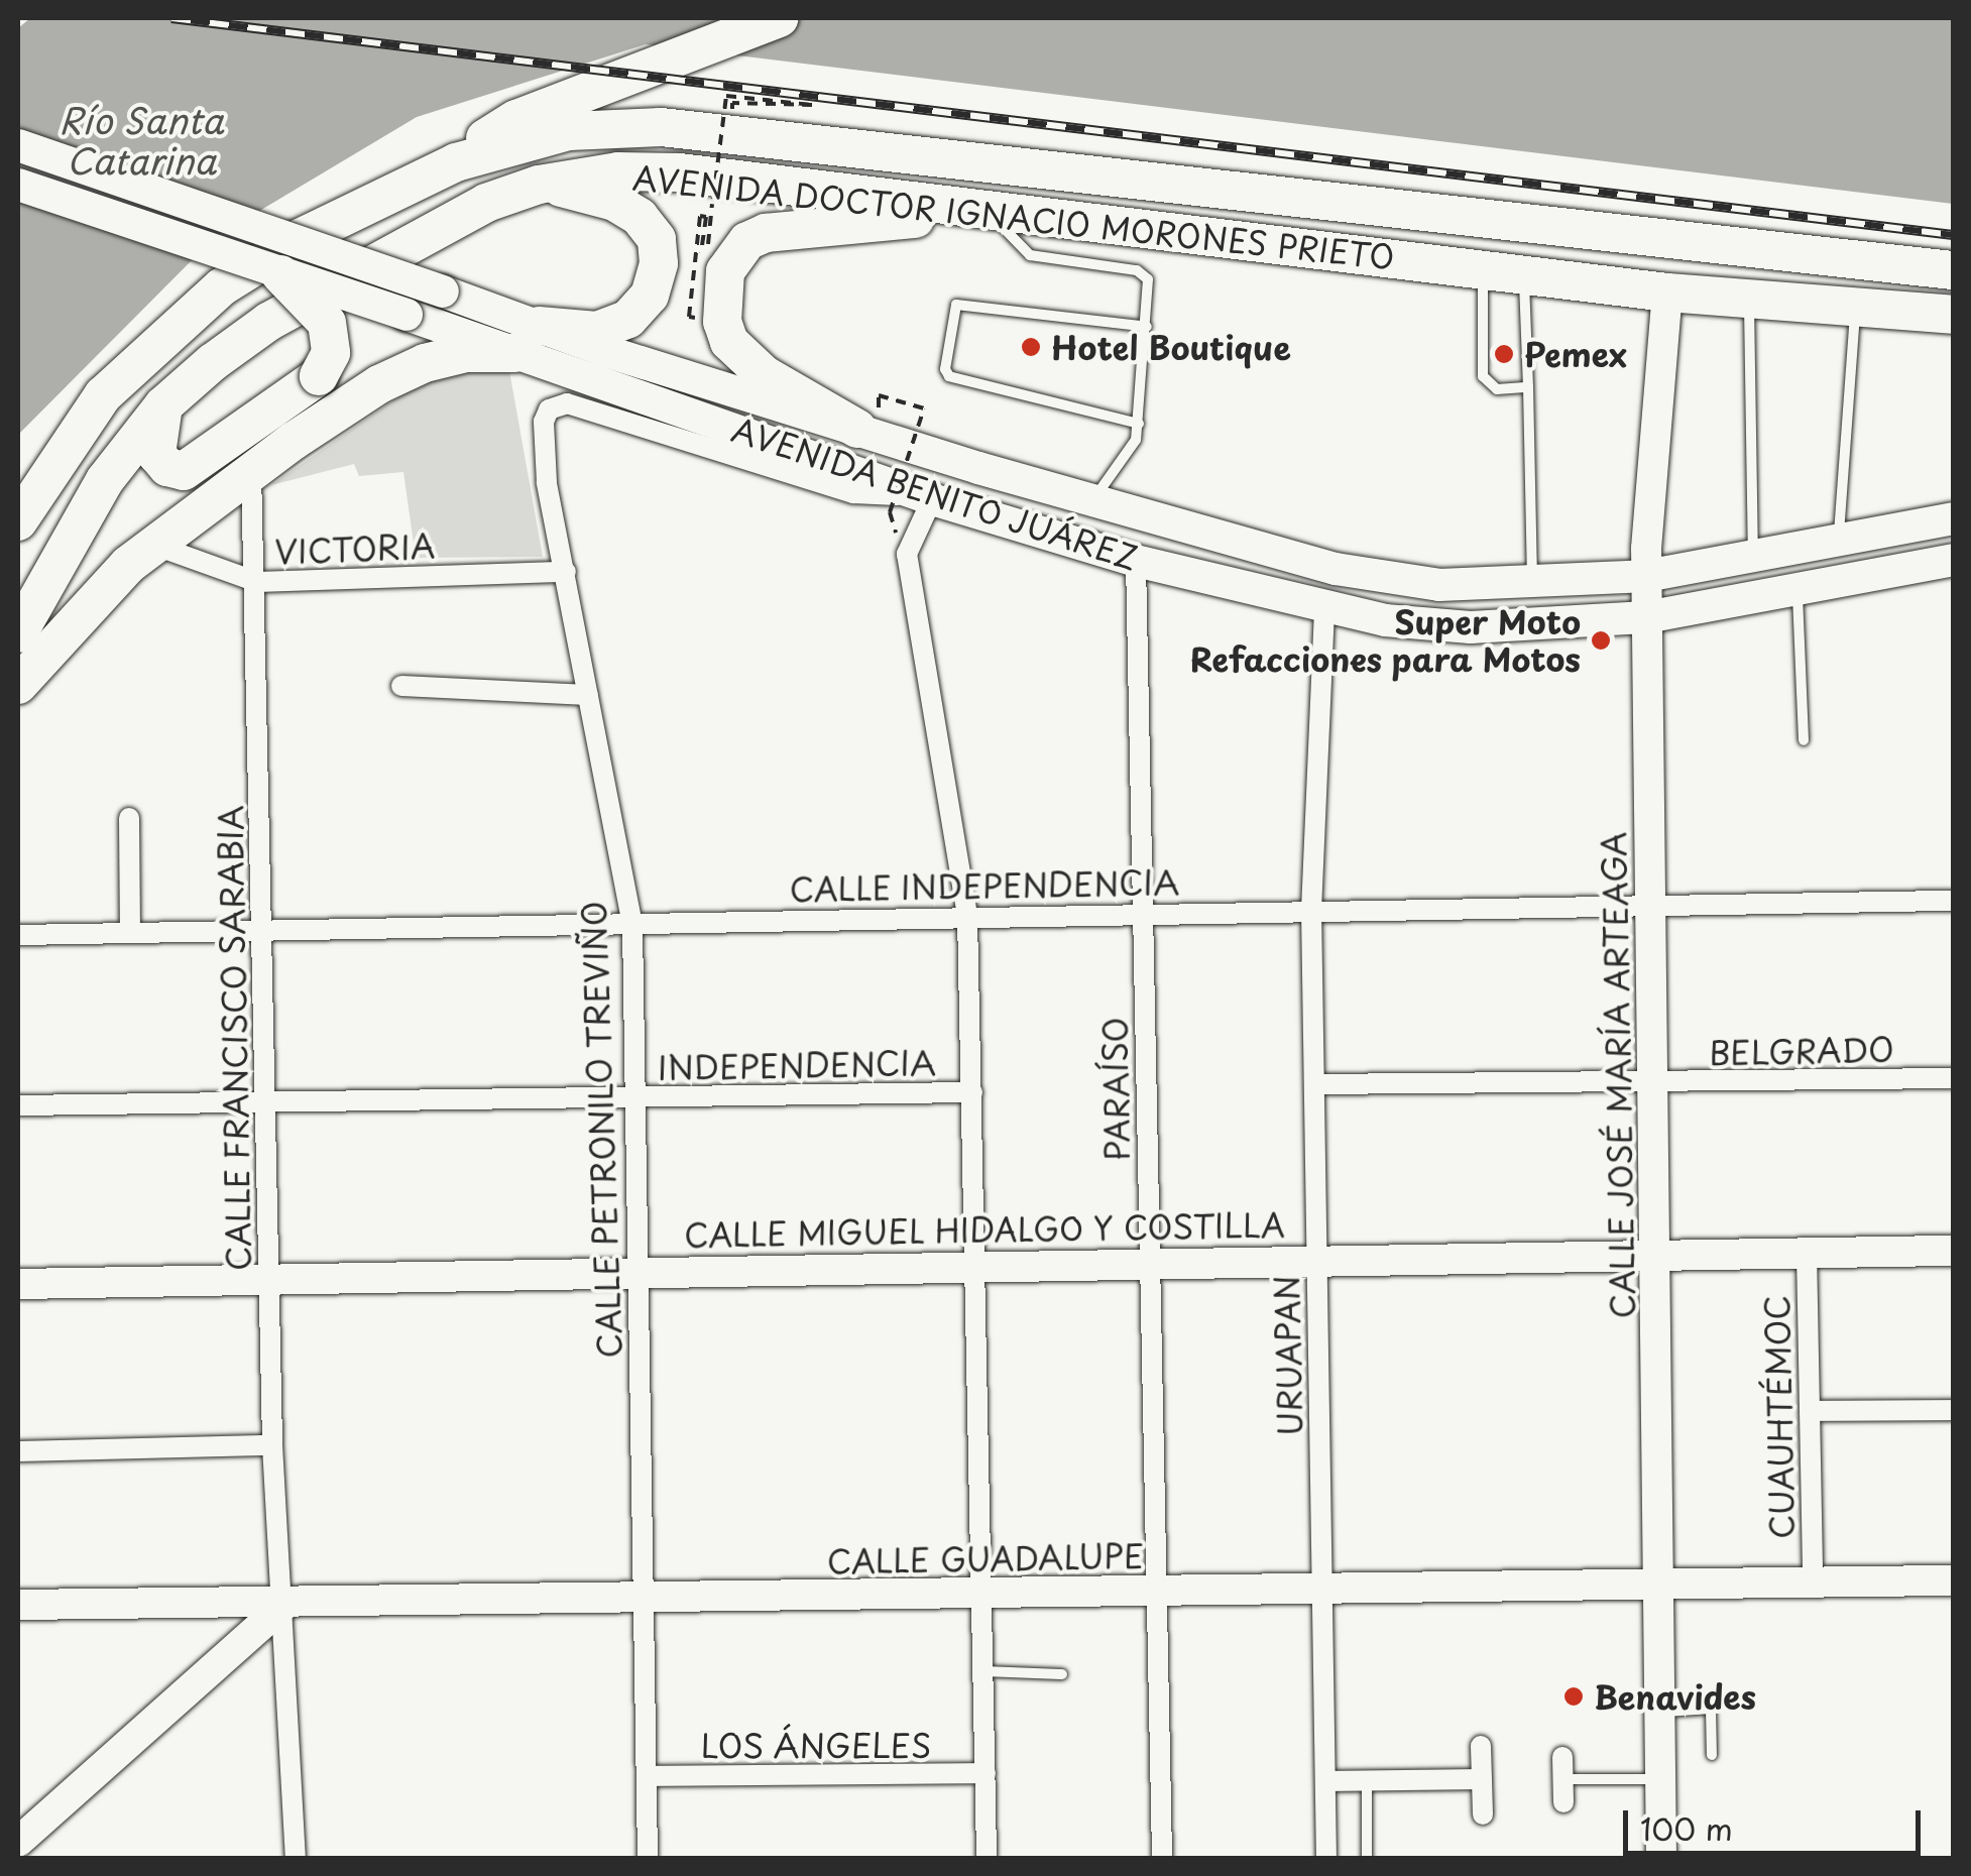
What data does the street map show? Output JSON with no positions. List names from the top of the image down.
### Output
{
  "streets": {
    "highway": ["AVENIDA DOCTOR IGNACIO MORONES PRIETO"],
    "main road": ["AVENIDA BENITO JUÁREZ"],
    "street": [
      "VICTORIA",
      "CALLE INDEPENDENCIA",
      "CALLE FRANCISCO SARABIA",
      "BELGRADO",
      "INDEPENDENCIA",
      "CALLE JOSÉ MARÍA ARTEAGA",
      "PARAÍSO",
      "CALLE PETRONILO TREVIÑO",
      "CALLE MIGUEL HIDALGO Y COSTILLA",
      "URUAPAN",
      "CUAUHTÉMOC",
      "CALLE GUADALUPE",
      "LOS ÁNGELES"
    ]
  },
  "crossings": [
    ["AVENIDA DOCTOR IGNACIO MORONES PRIETO", "CALLE JOSÉ MARÍA ARTEAGA"],
    ["AVENIDA BENITO JUÁREZ", "CALLE JOSÉ MARÍA ARTEAGA"],
    ["AVENIDA BENITO JUÁREZ", "PARAÍSO"],
    ["AVENIDA BENITO JUÁREZ", "CALLE PETRONILO TREVIÑO"],
    ["AVENIDA BENITO JUÁREZ", "URUAPAN"],
    ["VICTORIA", "CALLE FRANCISCO SARABIA"],
    ["VICTORIA", "CALLE PETRONILO TREVIÑO"],
    ["CALLE INDEPENDENCIA", "CALLE FRANCISCO SARABIA"],
    ["CALLE INDEPENDENCIA", "CALLE JOSÉ MARÍA ARTEAGA"],
    ["CALLE INDEPENDENCIA", "PARAÍSO"],
    ["CALLE INDEPENDENCIA", "CALLE PETRONILO TREVIÑO"],
    ["CALLE INDEPENDENCIA", "URUAPAN"],
    ["CALLE FRANCISCO SARABIA", "INDEPENDENCIA"],
    ["CALLE FRANCISCO SARABIA", "CALLE MIGUEL HIDALGO Y COSTILLA"],
    ["CALLE FRANCISCO SARABIA", "CALLE GUADALUPE"],
    ["BELGRADO", "CALLE JOSÉ MARÍA ARTEAGA"],
    ["BELGRADO", "URUAPAN"],
    ["INDEPENDENCIA", "CALLE PETRONILO TREVIÑO"],
    ["CALLE JOSÉ MARÍA ARTEAGA", "CALLE MIGUEL HIDALGO Y COSTILLA"],
    ["CALLE JOSÉ MARÍA ARTEAGA", "CALLE GUADALUPE"],
    ["PARAÍSO", "CALLE MIGUEL HIDALGO Y COSTILLA"],
    ["PARAÍSO", "CALLE GUADALUPE"],
    ["CALLE PETRONILO TREVIÑO", "CALLE MIGUEL HIDALGO Y COSTILLA"],
    ["CALLE PETRONILO TREVIÑO", "CALLE GUADALUPE"],
    ["CALLE PETRONILO TREVIÑO", "LOS ÁNGELES"],
    ["CALLE MIGUEL HIDALGO Y COSTILLA", "URUAPAN"],
    ["CALLE MIGUEL HIDALGO Y COSTILLA", "CUAUHTÉMOC"],
    ["URUAPAN", "CALLE GUADALUPE"],
    ["CUAUHTÉMOC", "CALLE GUADALUPE"]
  ],
  "water": ["Río Santa Catarina"],
  "places": [
    "Hotel Boutique",
    "Pemex",
    "Super Moto Refacciones para Motos",
    "Benavides"
  ],
  "scale_bar": "100 m"
}
